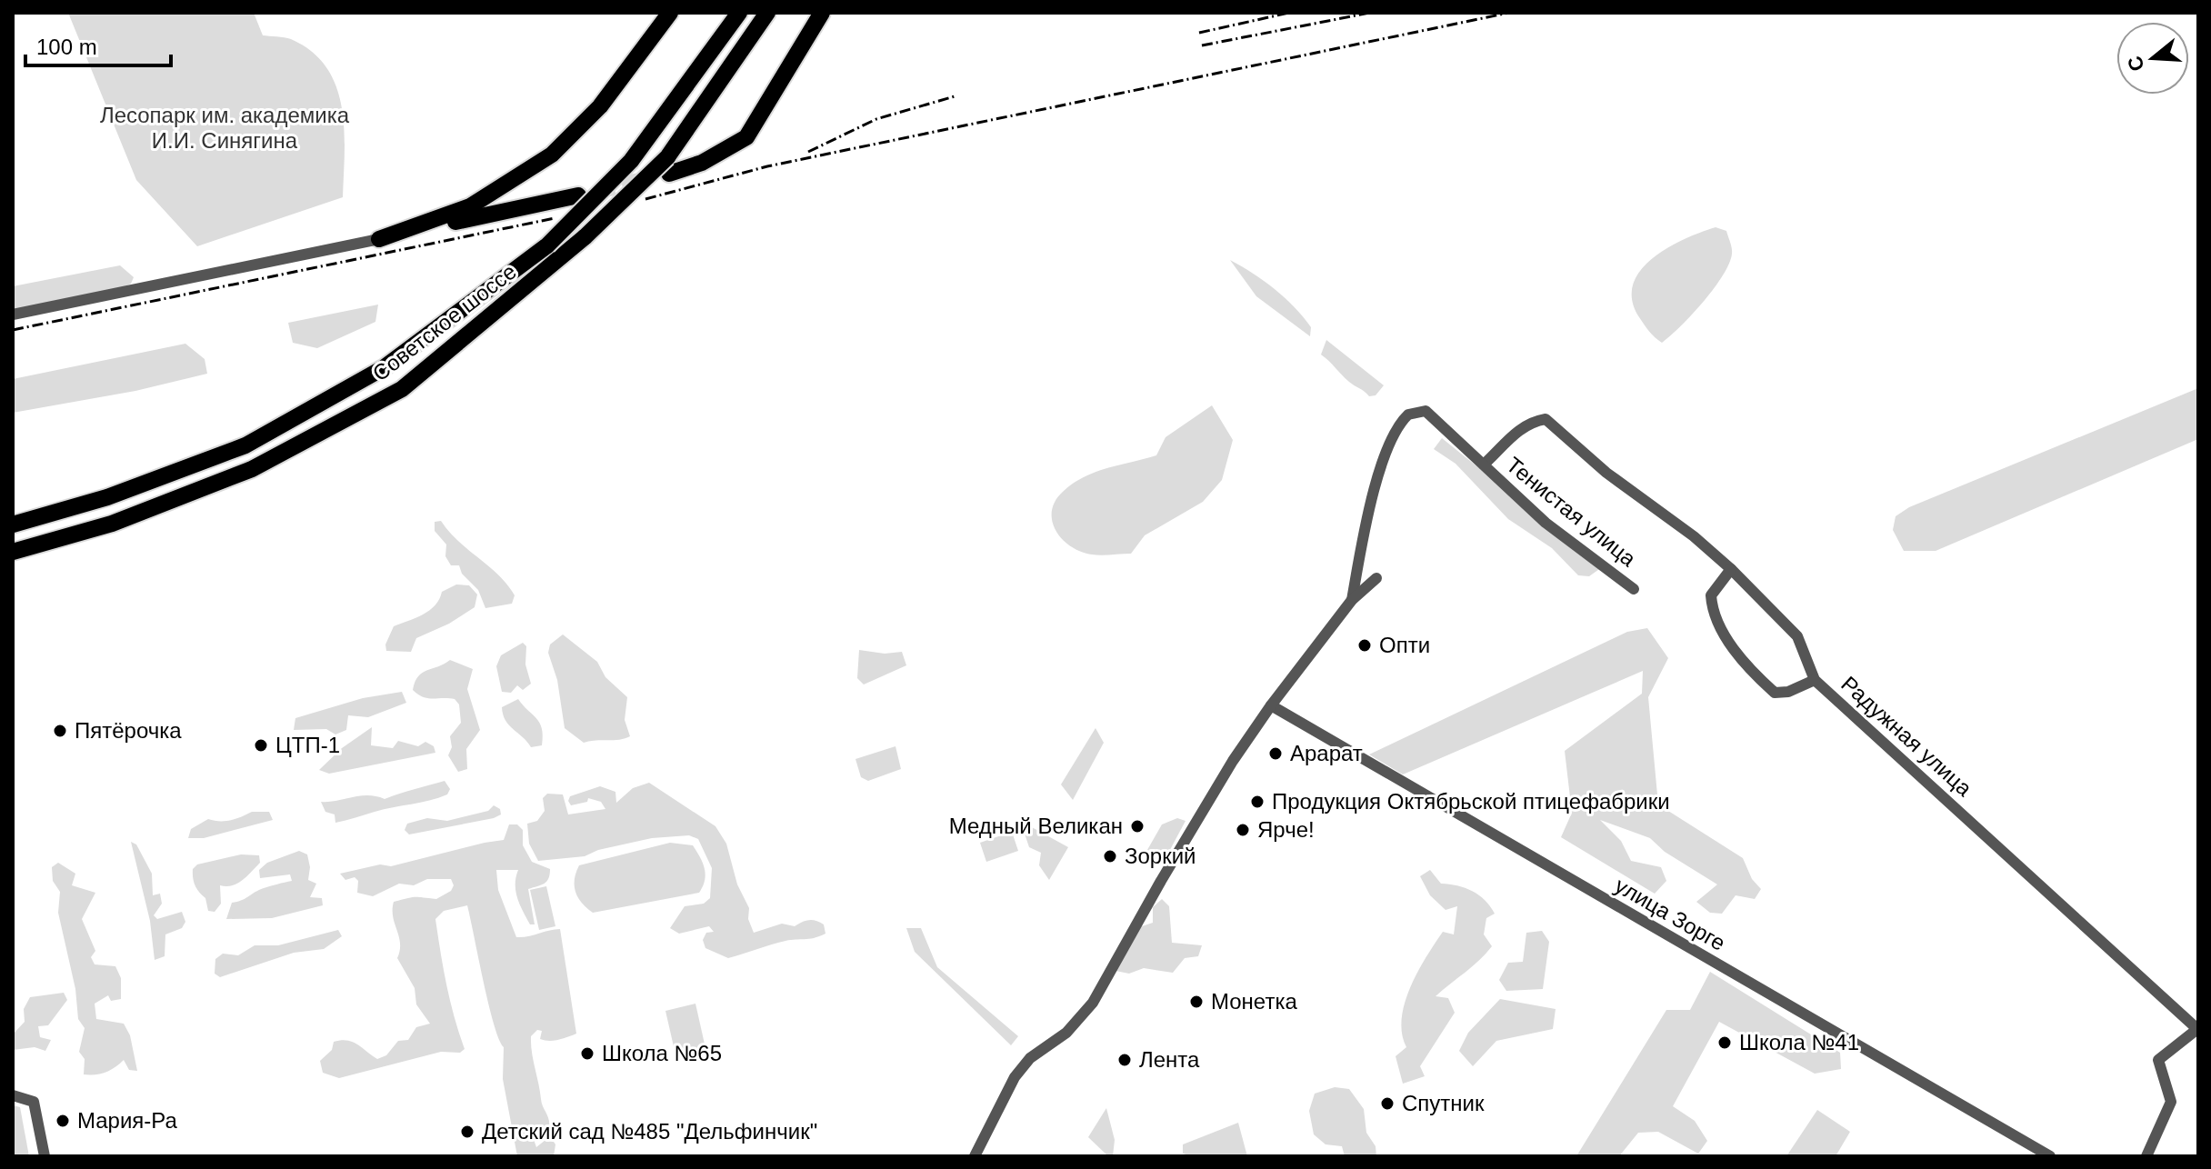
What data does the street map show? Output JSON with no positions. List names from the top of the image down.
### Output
{
  "streets": {
    "highway": ["Советское шоссе"],
    "street": ["Тенистая улица", "Радужная улица", "улица Зорге"]
  },
  "crossings": [
    ["Тенистая улица", "Радужная улица"]
  ],
  "parks": ["Лесопарк им. академика И.И. Синягина"],
  "places": [
    "Опти",
    "Пятёрочка",
    "ЦТП-1",
    "Арарат",
    "Продукция Октябрьской птицефабрики",
    "Медный Великан",
    "Ярче!",
    "Зоркий",
    "Монетка",
    "Школа №41",
    "Школа №65",
    "Лента",
    "Спутник",
    "Мария-Ра",
    "Детский сад №485 \"Дельфинчик\""
  ],
  "scale_bar": "100 m",
  "north": "left"
}
